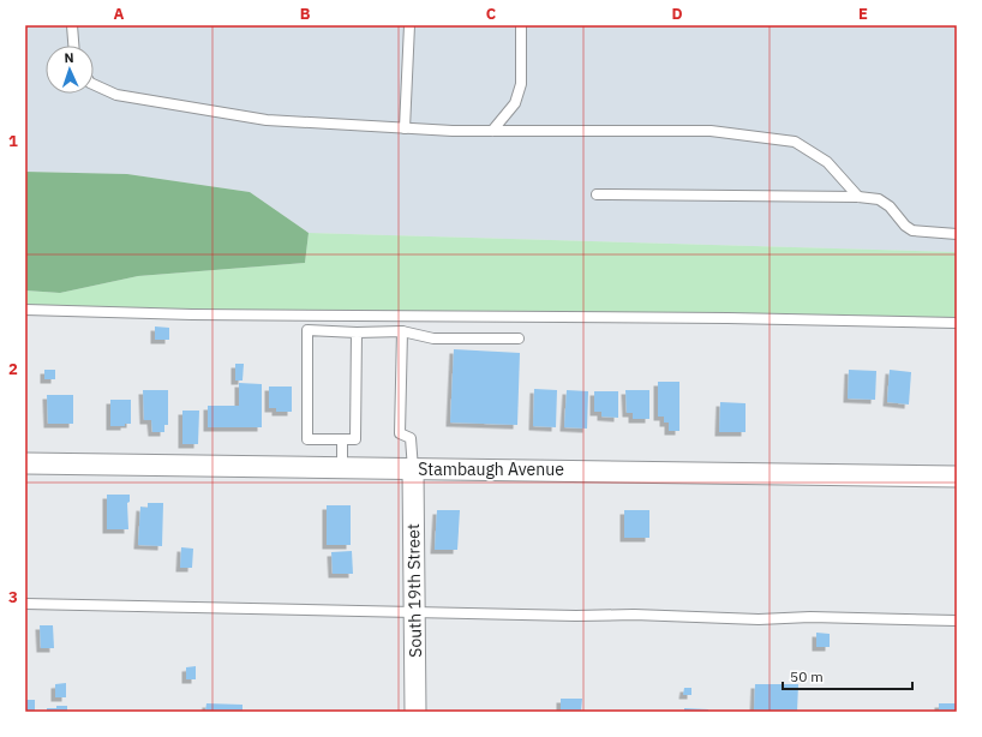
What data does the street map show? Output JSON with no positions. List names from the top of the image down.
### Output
{
  "streets": {
    "street": ["Stambaugh Avenue", "South 19th Street"]
  },
  "crossings": [
    ["Stambaugh Avenue", "South 19th Street"]
  ],
  "scale_bar": "50 m",
  "north": "top",
  "grid": {
    "columns": [
      "A",
      "B",
      "C",
      "D",
      "E"
    ],
    "rows": ["1", "2", "3"]
  }
}
